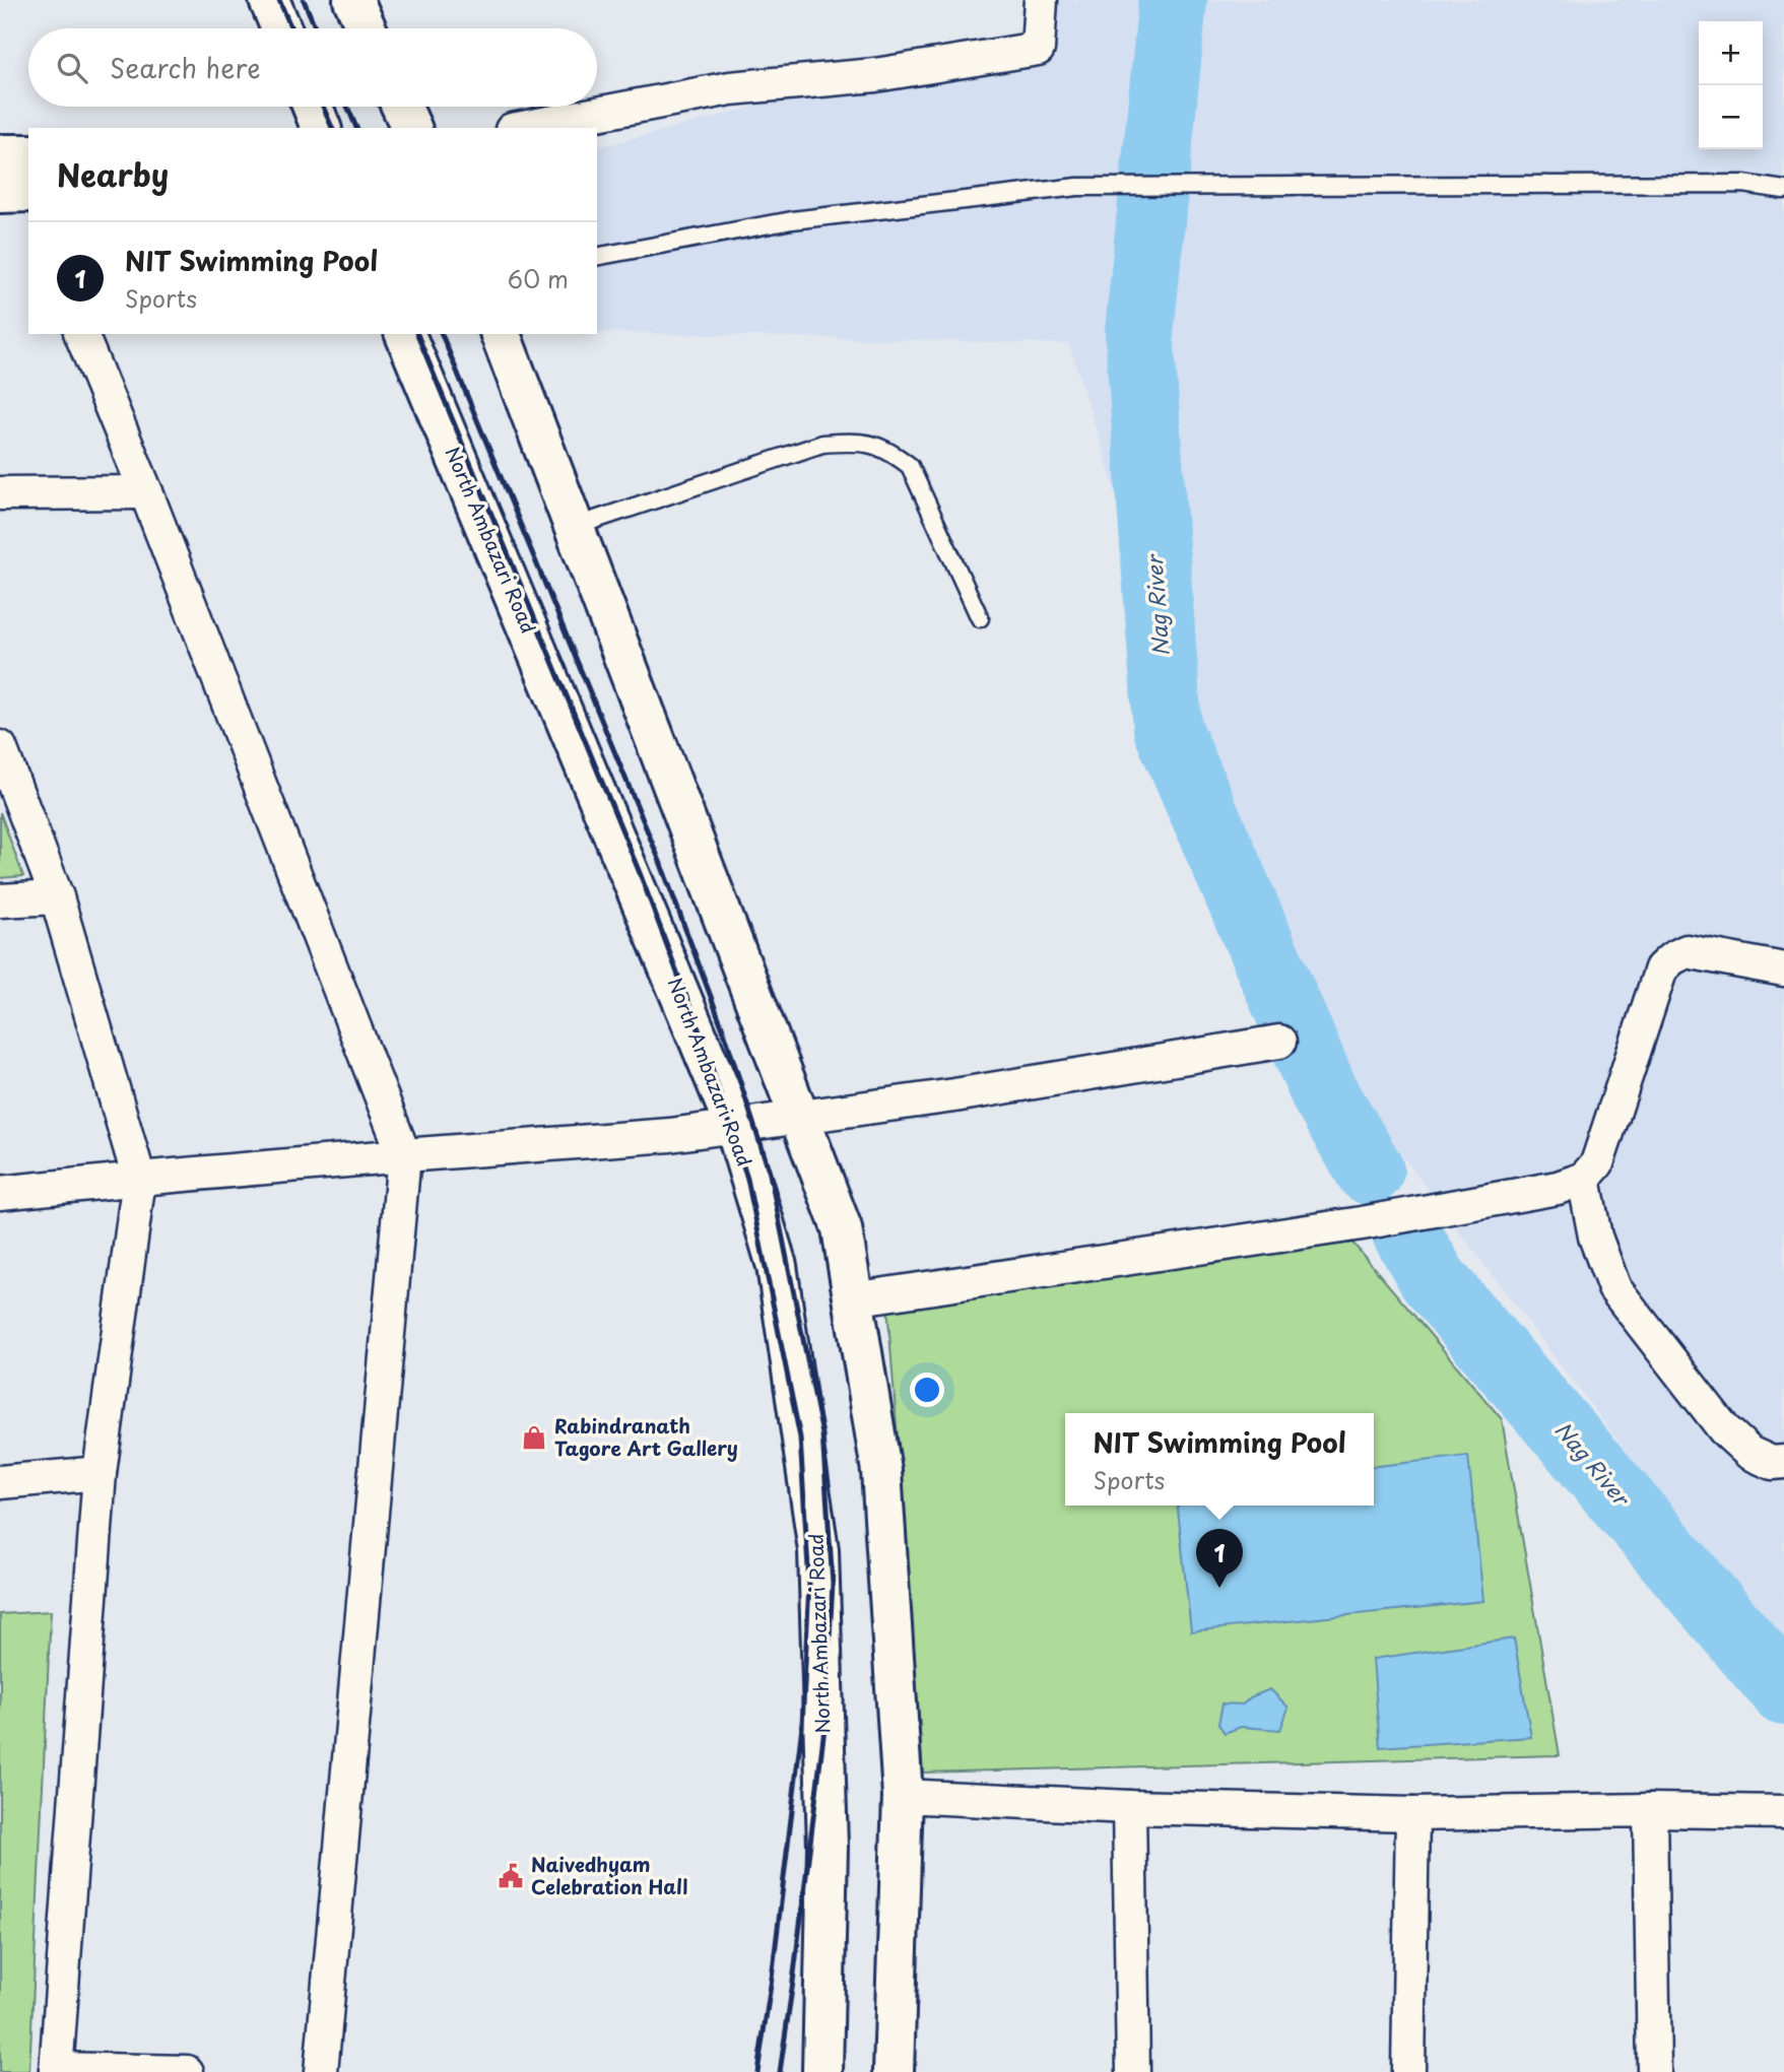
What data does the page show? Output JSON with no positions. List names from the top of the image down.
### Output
{
  "streets": {
    "main road": ["North Ambazari Road"]
  },
  "water": ["Nag River"],
  "places": {
    "shop": ["Rabindranath Tagore Art Gallery"],
    "public building": ["Naivedhyam Celebration Hall"]
  },
  "page": {
    "map_buttons": ["+", "−"],
    "search": "Search here",
    "heading": "Nearby",
    "list": [
      {
        "mark": "1",
        "name": "NIT Swimming Pool",
        "note": "Sports",
        "value": "60 m"
      }
    ],
    "popup": ["NIT Swimming Pool", "Sports"],
    "pins": "1"
  }
}
